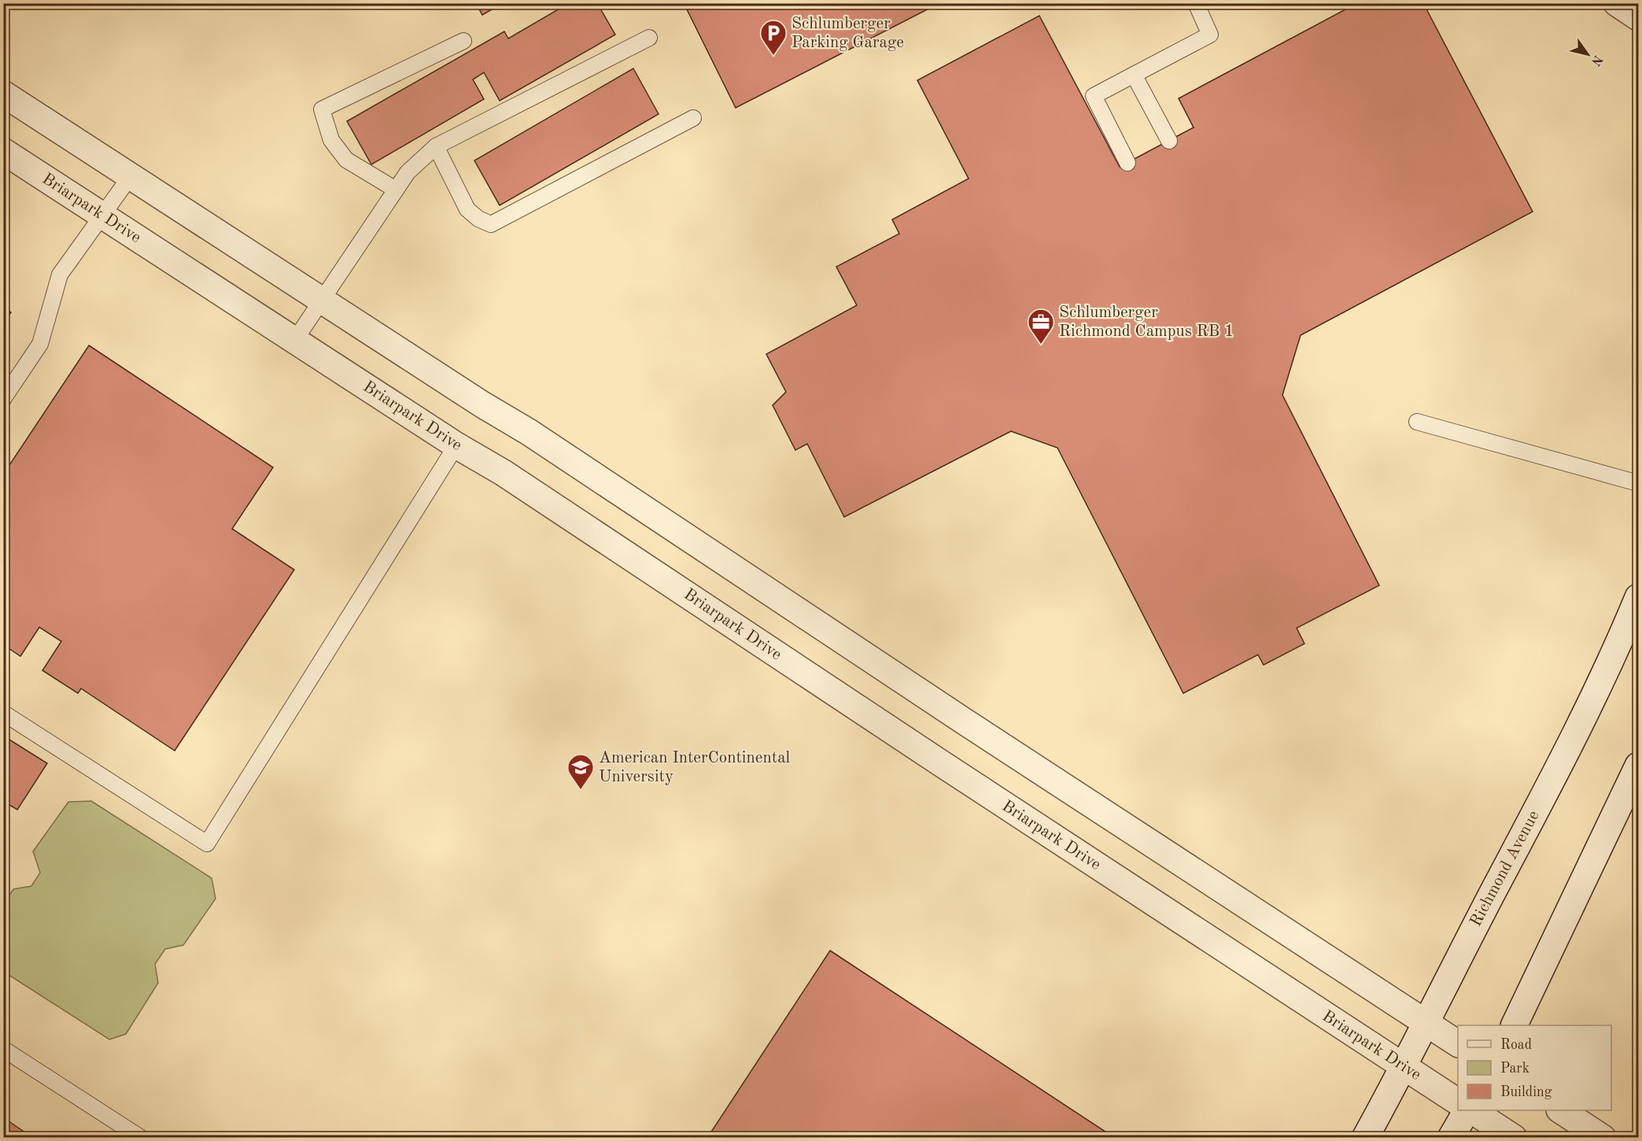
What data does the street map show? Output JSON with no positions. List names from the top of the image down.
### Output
{
  "streets": {
    "street": ["Briarpark Drive", "Richmond Avenue"]
  },
  "crossings": [
    ["Briarpark Drive", "Richmond Avenue"]
  ],
  "places": {
    "parking": ["Schlumberger Parking Garage"],
    "office": ["Schlumberger Richmond Campus RB 1"],
    "school or university": ["American InterContinental University"]
  },
  "legend": ["Road", "Park", "Building"],
  "north": "bottom right"
}
